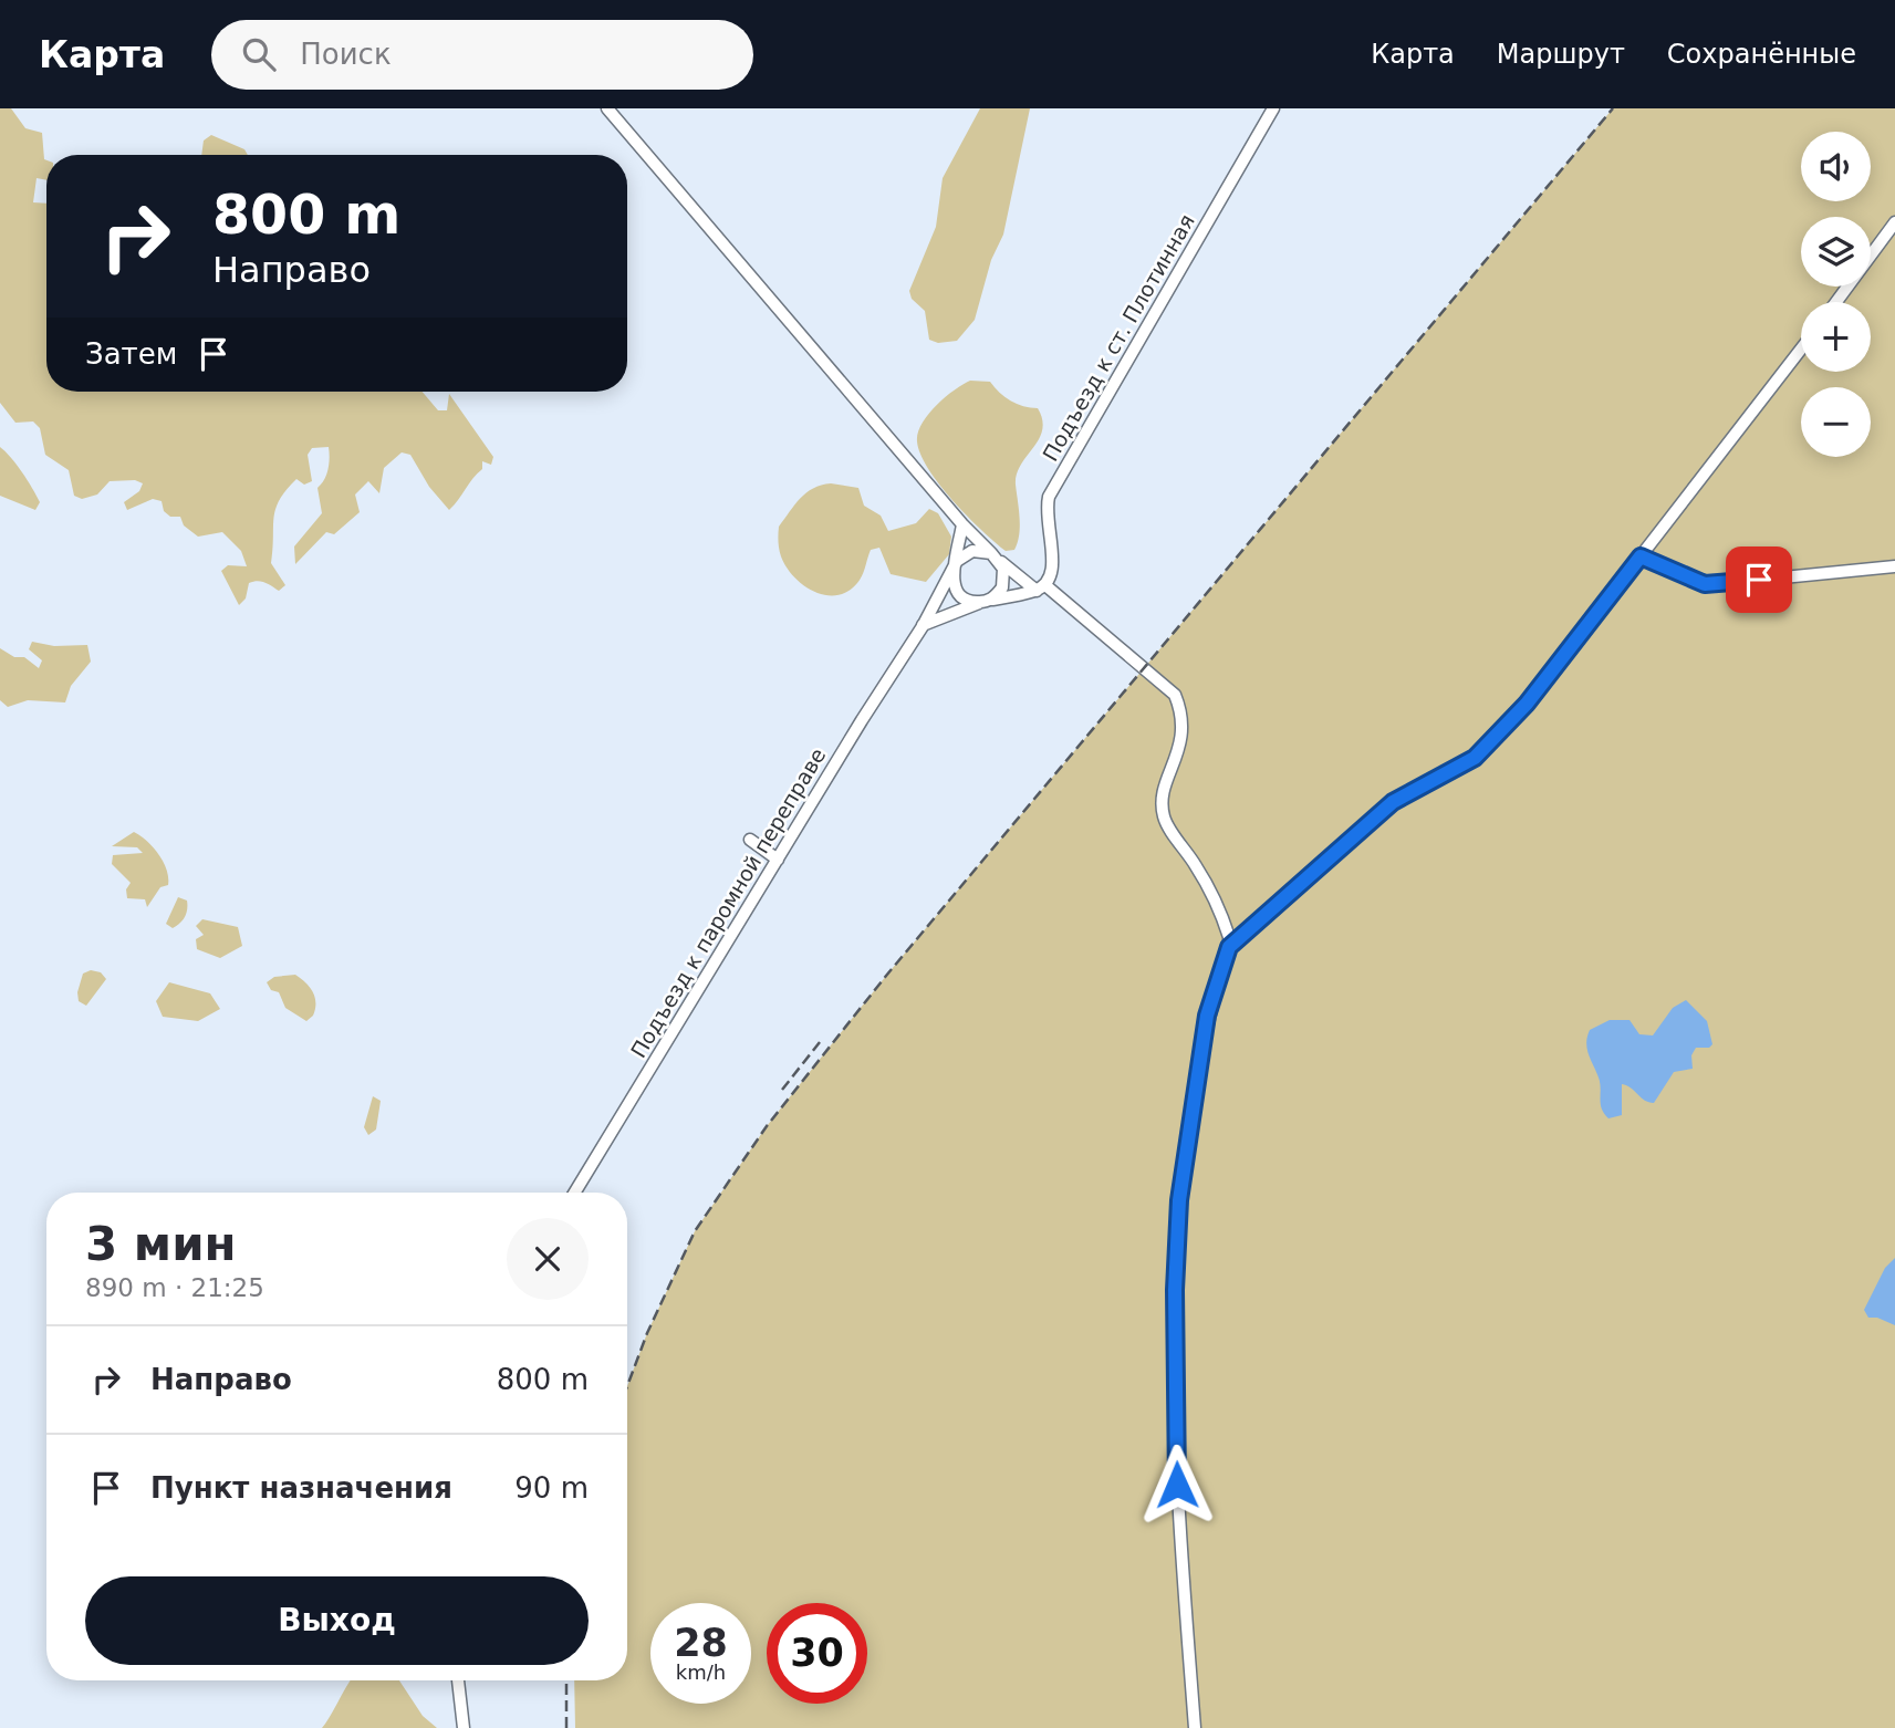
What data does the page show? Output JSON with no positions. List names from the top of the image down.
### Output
{
  "streets": {
    "street": ["Подъезд к ст. Плотинная", "Подъезд к паромной переправе"]
  },
  "page": {
    "header": "Карта",
    "search": "Поиск",
    "nav": ["Карта", "Маршрут", "Сохранённые"],
    "map_buttons": ["+", "−"],
    "turn": ["800 m", "Направо"],
    "then": "Затем",
    "heading": ["3 мин", "890 m · 21:25"],
    "list": [
      {
        "name": "Направо",
        "value": "800 m"
      },
      {
        "name": "Пункт назначения",
        "value": "90 m"
      }
    ],
    "buttons": "Выход",
    "speed": "28 km/h",
    "limit": "30"
  }
}
